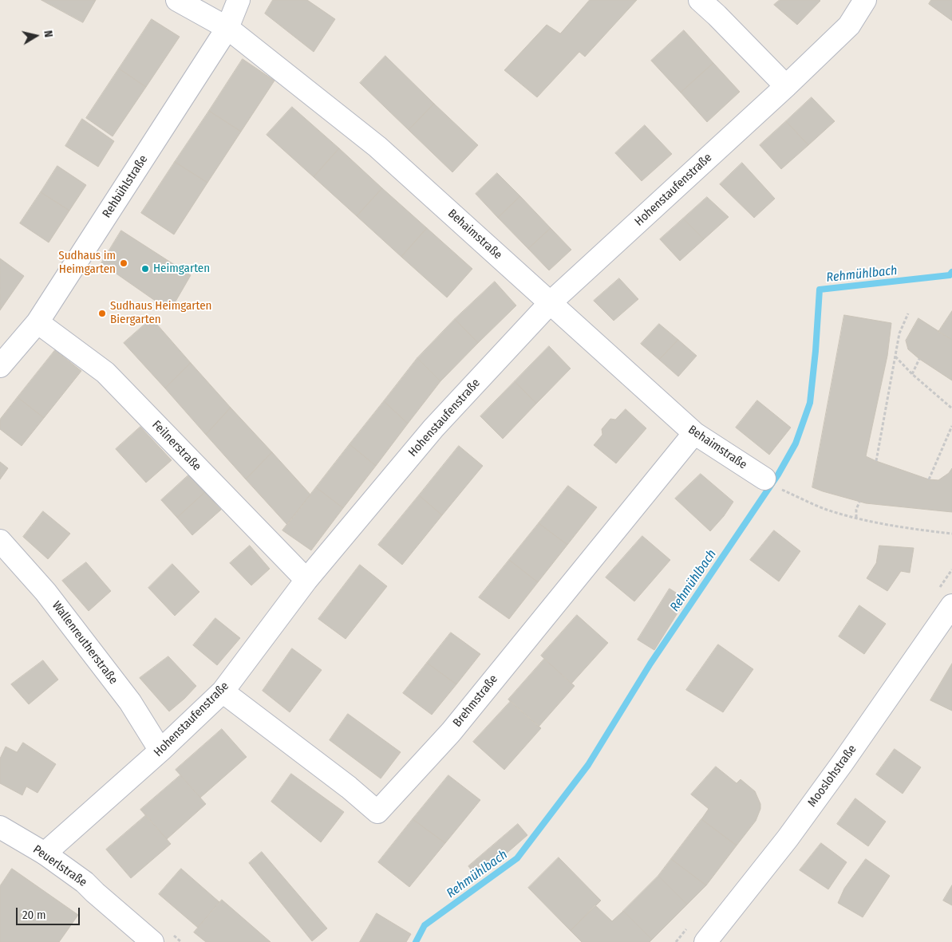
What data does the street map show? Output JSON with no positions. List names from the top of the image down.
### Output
{
  "streets": {
    "street": [
      "Rehbühlstraße",
      "Hohenstaufenstraße",
      "Behaimstraße",
      "Feilnerstraße",
      "Wallenreutherstraße",
      "Brehmstraße",
      "Mooslohstraße",
      "Peuerlstraße"
    ]
  },
  "crossings": [
    ["Rehbühlstraße", "Behaimstraße"],
    ["Rehbühlstraße", "Feilnerstraße"],
    ["Hohenstaufenstraße", "Behaimstraße"],
    ["Hohenstaufenstraße", "Feilnerstraße"],
    ["Hohenstaufenstraße", "Wallenreutherstraße"],
    ["Hohenstaufenstraße", "Brehmstraße"],
    ["Hohenstaufenstraße", "Peuerlstraße"],
    ["Behaimstraße", "Brehmstraße"]
  ],
  "water": ["Rehmühlbach"],
  "places": ["Sudhaus im Heimgarten", "Heimgarten", "Sudhaus Heimgarten Biergarten"],
  "scale_bar": "20 m",
  "north": "right"
}
